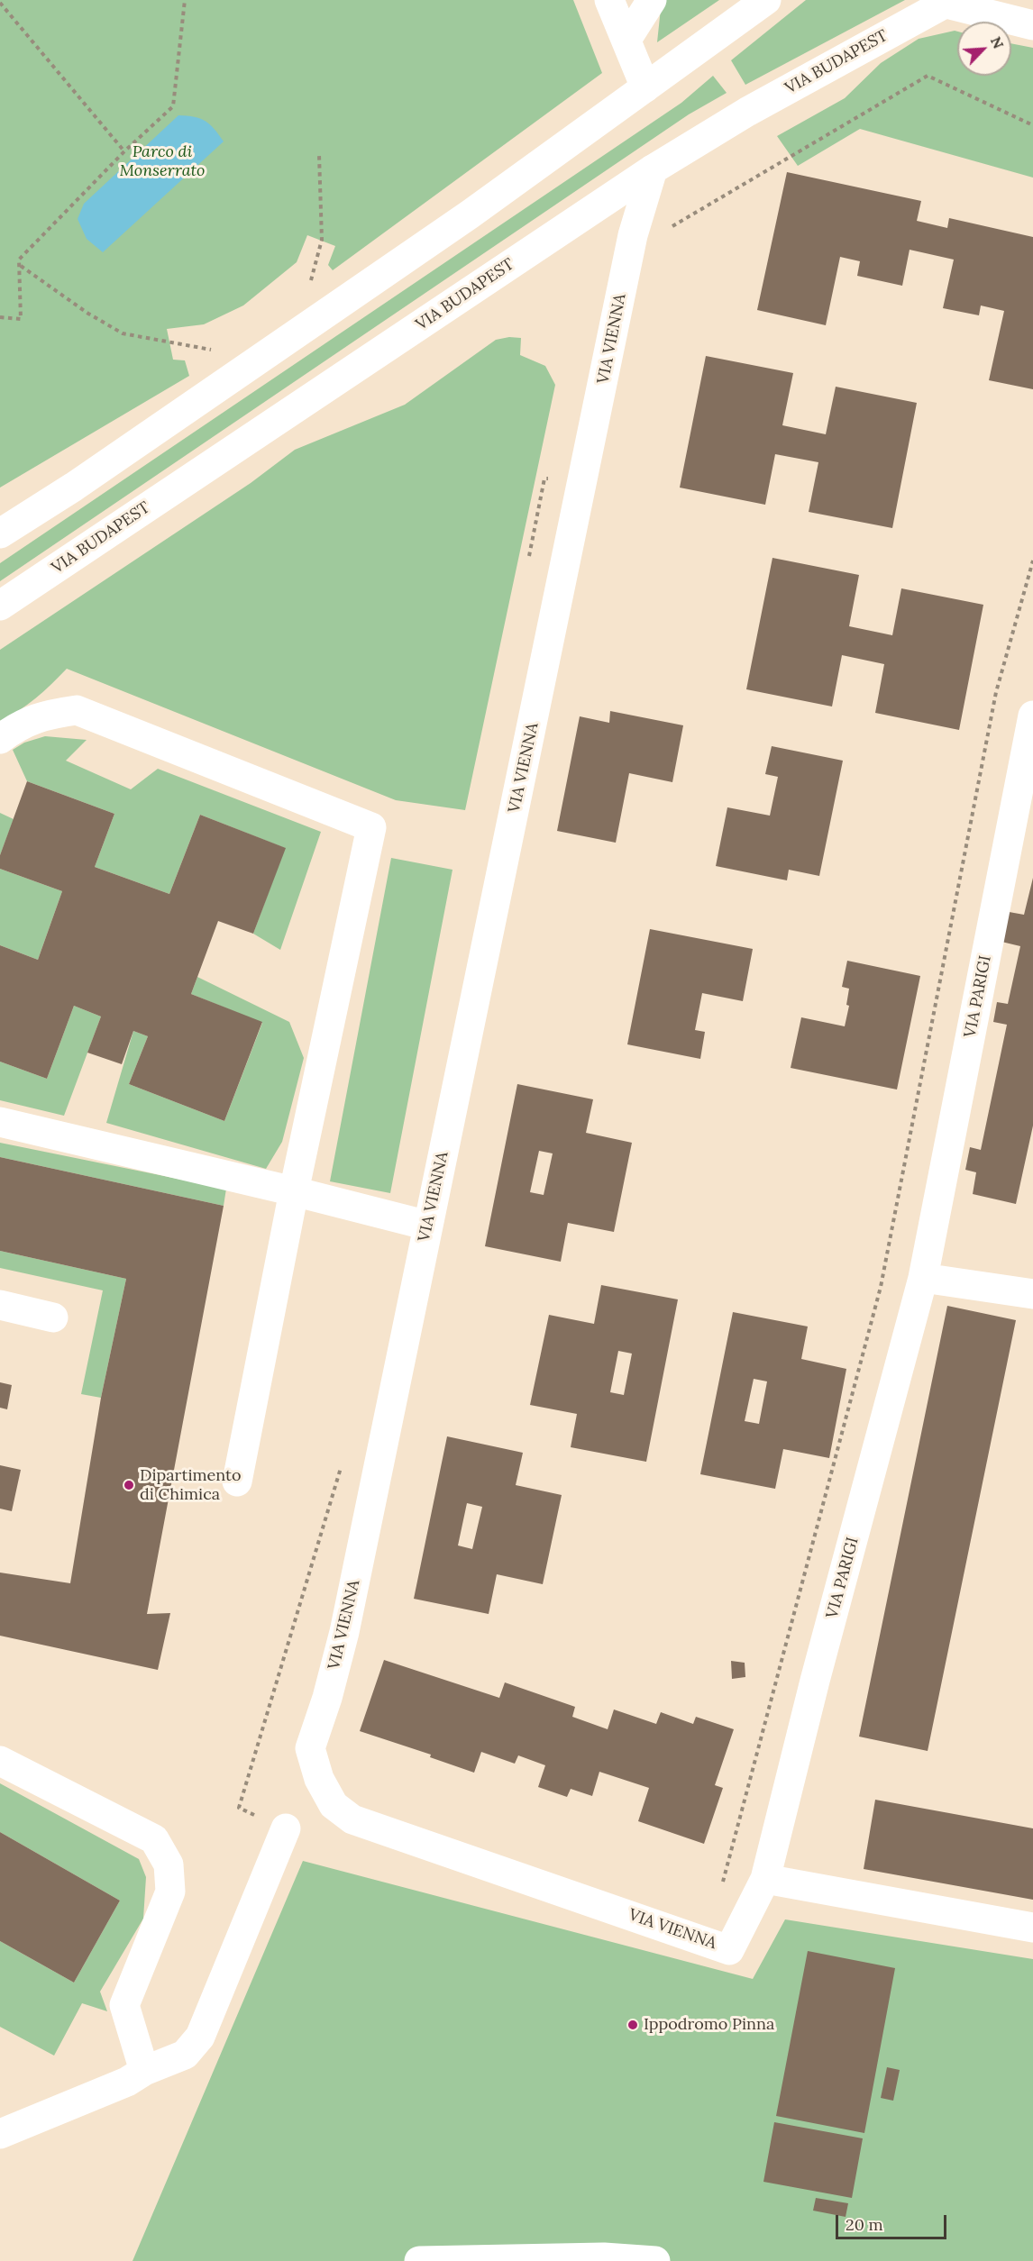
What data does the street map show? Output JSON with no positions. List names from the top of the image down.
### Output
{
  "streets": {
    "street": ["VIA BUDAPEST", "VIA VIENNA", "VIA PARIGI"]
  },
  "crossings": [
    ["VIA BUDAPEST", "VIA VIENNA"],
    ["VIA VIENNA", "VIA PARIGI"]
  ],
  "parks": ["Parco di Monserrato"],
  "places": ["Dipartimento di Chimica", "Ippodromo Pinna"],
  "scale_bar": "20 m",
  "north": "top right"
}
